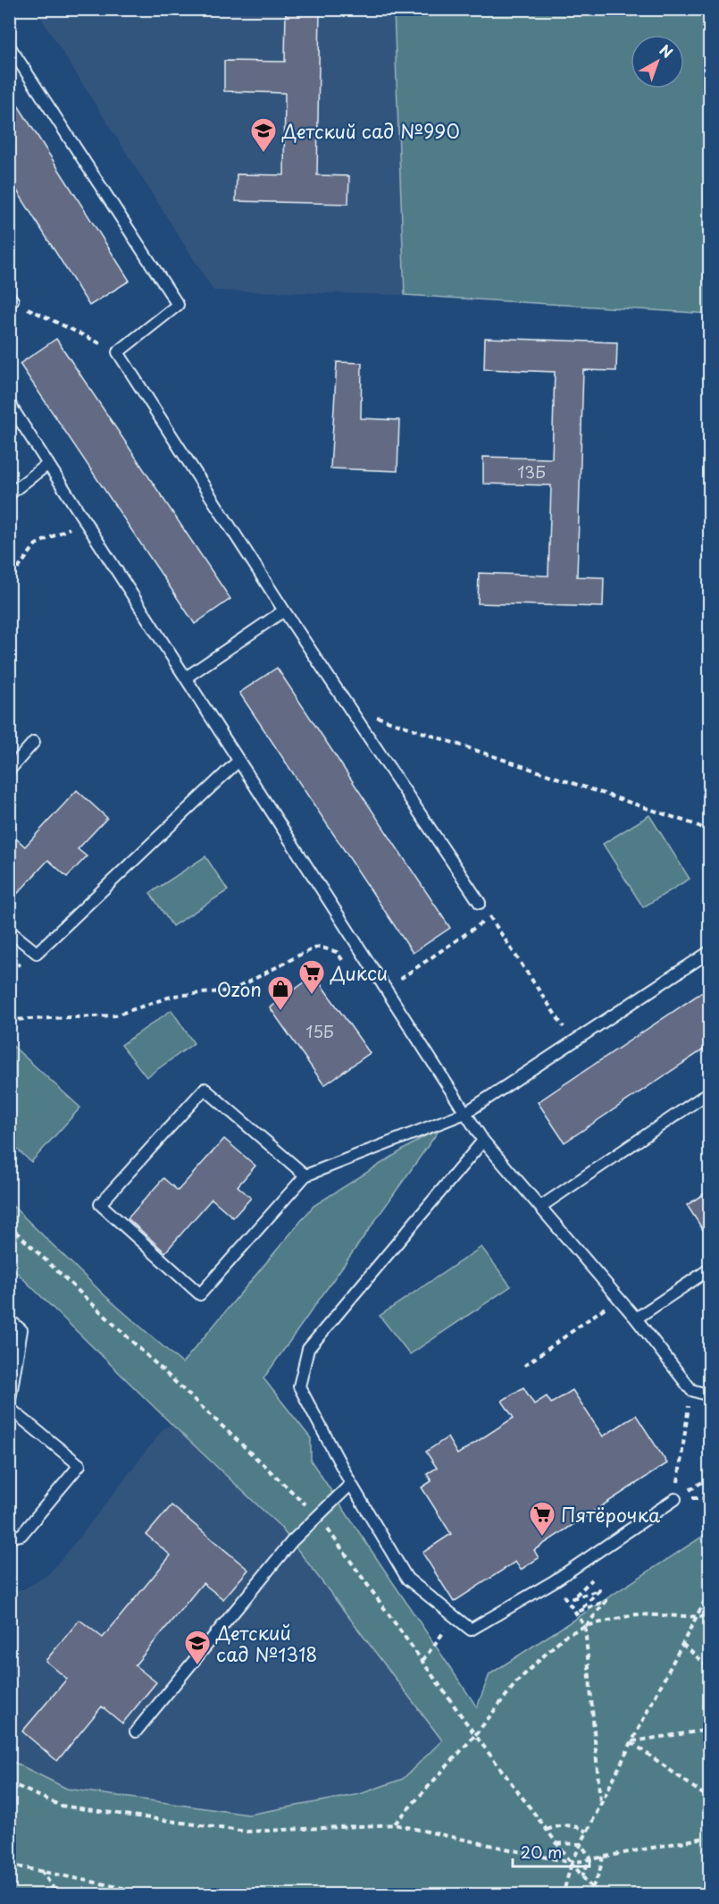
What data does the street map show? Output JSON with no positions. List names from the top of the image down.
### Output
{
  "places": {
    "school or university": ["Детский сад №990", "Детский сад №1318"],
    "supermarket": ["Дикси", "Пятёрочка"],
    "shop": ["Ozon"]
  },
  "house_numbers": ["13Б", "15Б"],
  "scale_bar": "20 m",
  "north": "top right"
}
